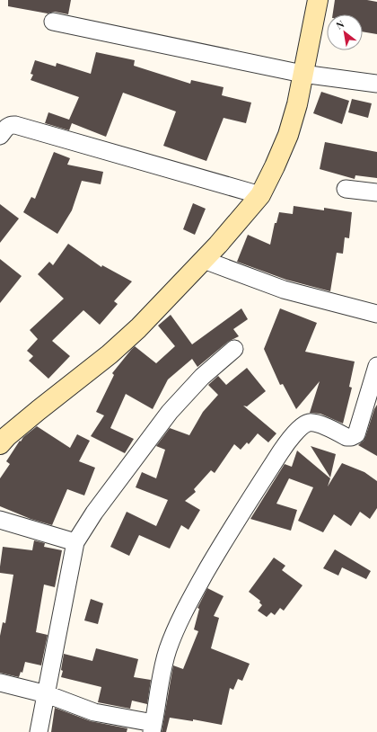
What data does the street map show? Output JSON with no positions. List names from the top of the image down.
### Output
{
  "north": "top left"
}
